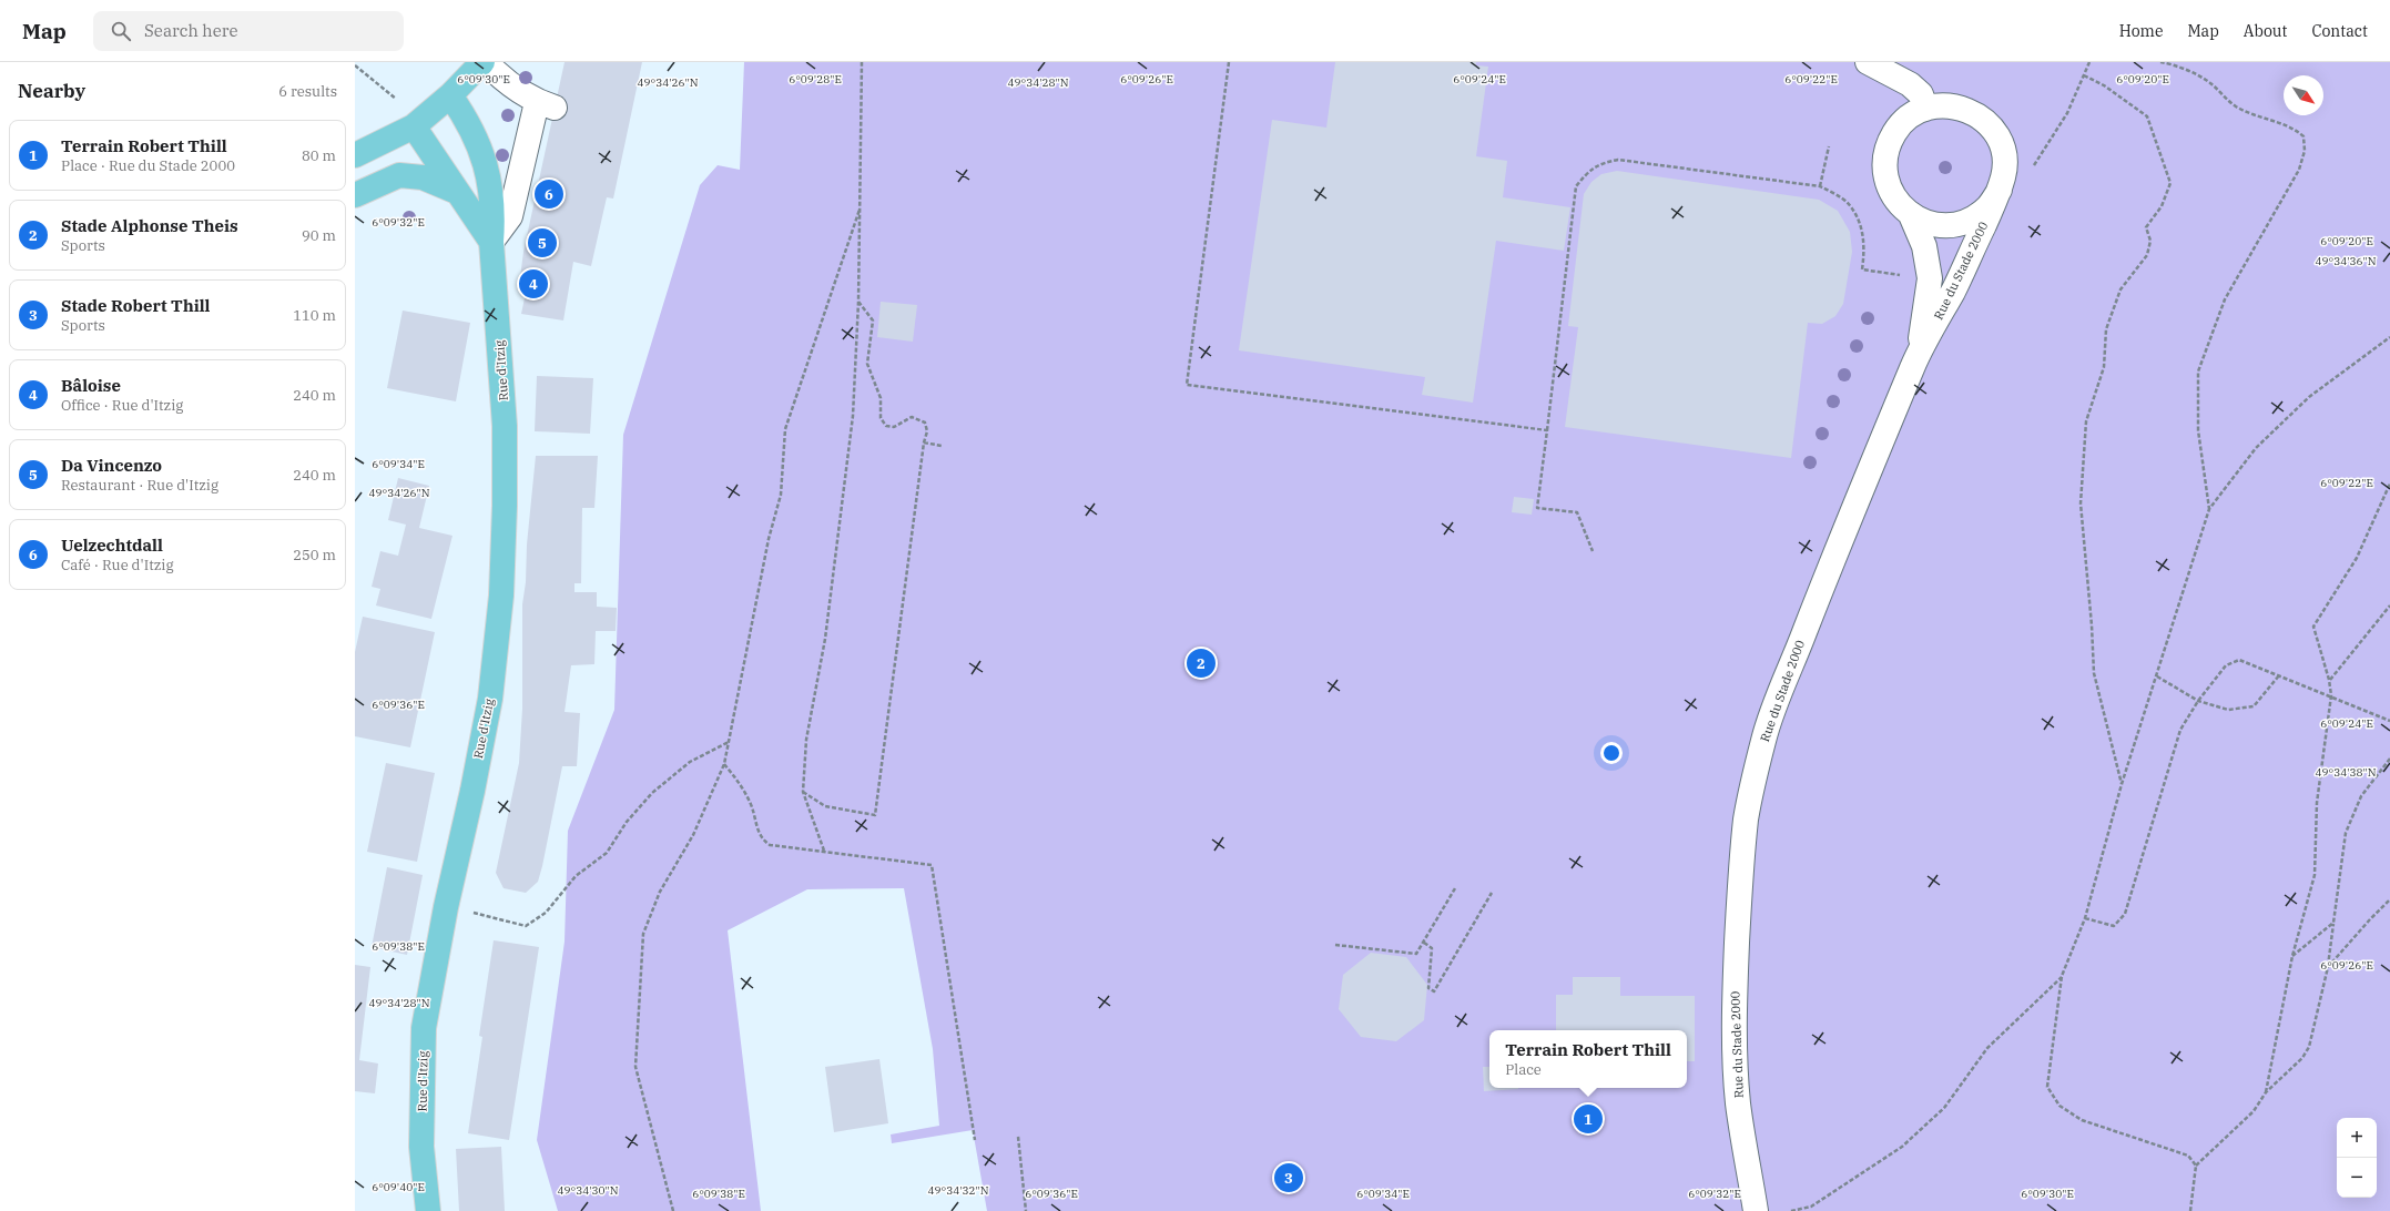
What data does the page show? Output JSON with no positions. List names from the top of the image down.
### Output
{
  "streets": {
    "main road": ["Rue d'Itzig"],
    "street": ["Rue du Stade 2000"]
  },
  "north": "bottom right",
  "page": {
    "header": "Map",
    "search": "Search here",
    "nav": [
      "Home",
      "Map",
      "About",
      "Contact"
    ],
    "heading": ["Nearby", "6 results"],
    "list": [
      {
        "mark": "1",
        "name": "Terrain Robert Thill",
        "note": "Place · Rue du Stade 2000",
        "value": "80 m"
      },
      {
        "mark": "2",
        "name": "Stade Alphonse Theis",
        "note": "Sports",
        "value": "90 m"
      },
      {
        "mark": "3",
        "name": "Stade Robert Thill",
        "note": "Sports",
        "value": "110 m"
      },
      {
        "mark": "4",
        "name": "Bâloise",
        "note": "Office · Rue d'Itzig",
        "value": "240 m"
      },
      {
        "mark": "5",
        "name": "Da Vincenzo",
        "note": "Restaurant · Rue d'Itzig",
        "value": "240 m"
      },
      {
        "mark": "6",
        "name": "Uelzechtdall",
        "note": "Café · Rue d'Itzig",
        "value": "250 m"
      }
    ],
    "pins": [
      "6",
      "5",
      "4",
      "2",
      "1",
      "3"
    ],
    "popup": ["Terrain Robert Thill", "Place"],
    "map_buttons": ["+", "−"]
  },
  "coordinates": [
    "6°09'30\"E",
    "6°09'28\"E",
    "6°09'26\"E",
    "6°09'20\"E",
    "6°09'24\"E",
    "6°09'22\"E",
    "49°34'26\"N",
    "49°34'28\"N",
    "6°09'32\"E",
    "49°34'36\"N",
    "6°09'34\"E",
    "6°09'36\"E",
    "49°34'38\"N",
    "6°09'38\"E",
    "6°09'40\"E",
    "49°34'30\"N",
    "49°34'32\"N"
  ]
}
